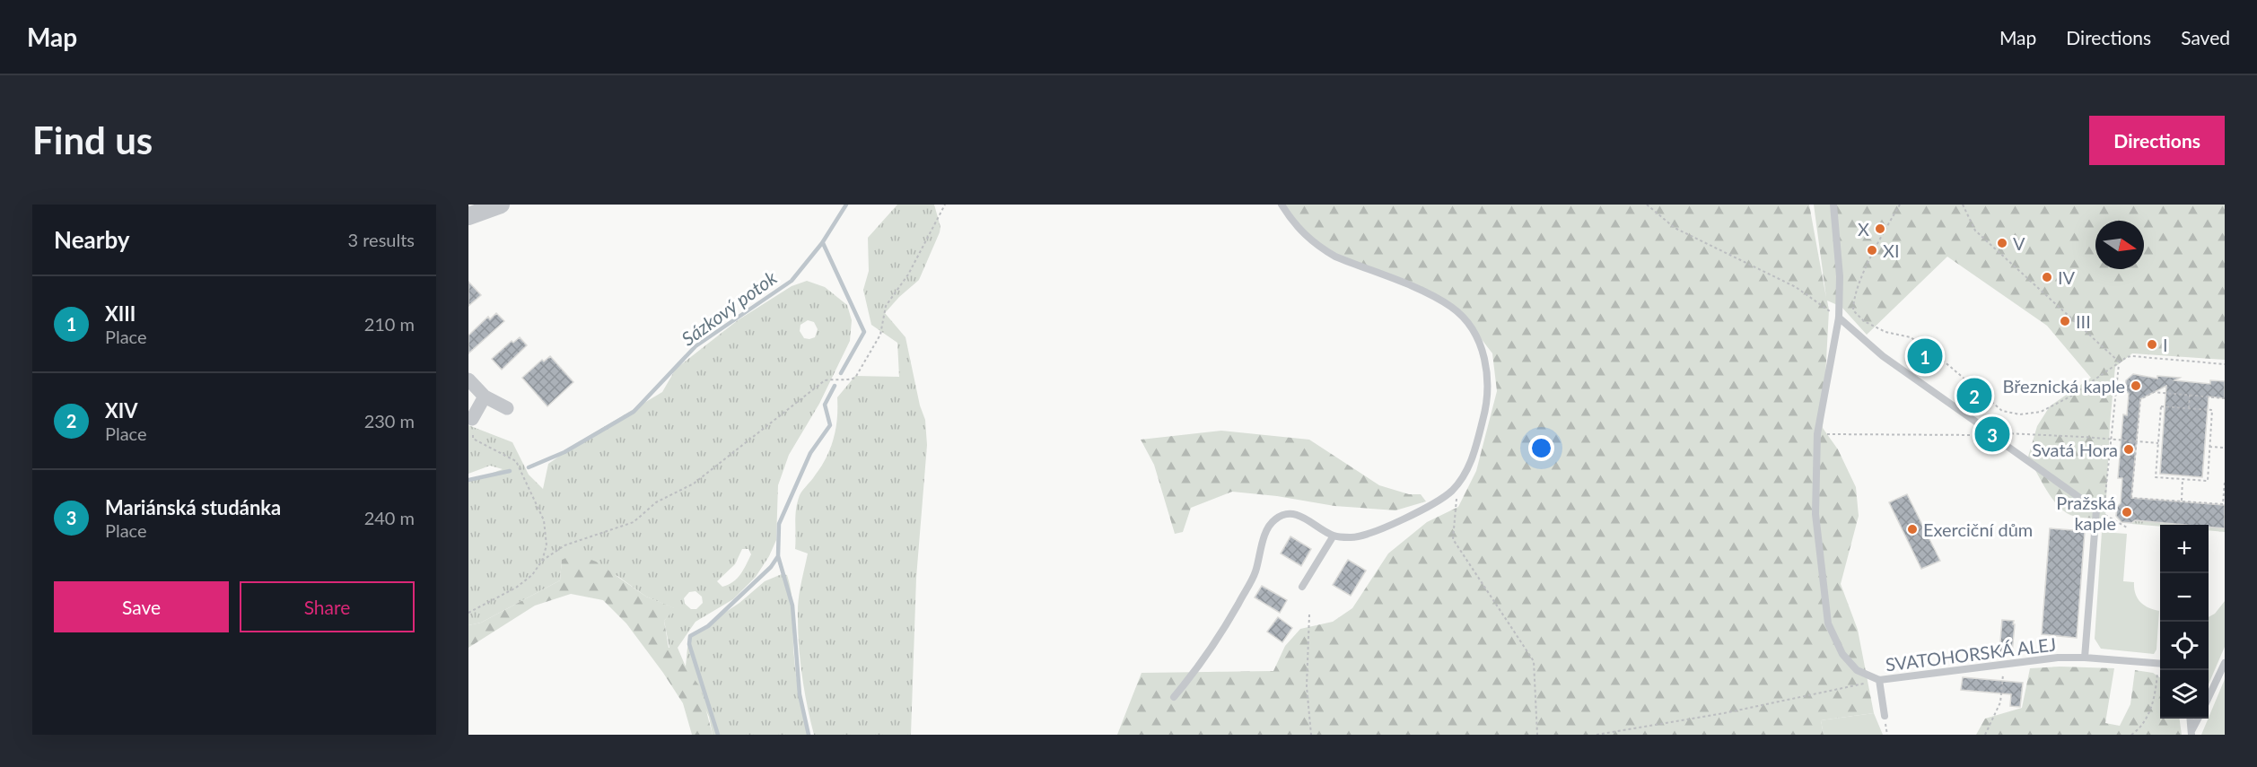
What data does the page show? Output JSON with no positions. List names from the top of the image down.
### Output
{
  "streets": {
    "lane": ["SVATOHORSKÁ ALEJ"]
  },
  "water": ["Sázkový potok"],
  "places": [
    "X",
    "V",
    "XI",
    "IV",
    "III",
    "I",
    "Březnická kaple",
    "Svatá Hora",
    "Pražská kaple",
    "Exerciční dům"
  ],
  "north": "right",
  "page": {
    "header": "Map",
    "nav": ["Map", "Directions", "Saved"],
    "buttons": [
      "Directions",
      ["Save", "Share"]
    ],
    "title": "Find us",
    "heading": ["Nearby", "3 results"],
    "list": [
      {
        "mark": "1",
        "name": "XIII",
        "note": "Place",
        "value": "210 m"
      },
      {
        "mark": "2",
        "name": "XIV",
        "note": "Place",
        "value": "230 m"
      },
      {
        "mark": "3",
        "name": "Mariánská studánka",
        "note": "Place",
        "value": "240 m"
      }
    ],
    "pins": ["1", "2", "3"],
    "map_buttons": ["+", "−"]
  }
}
